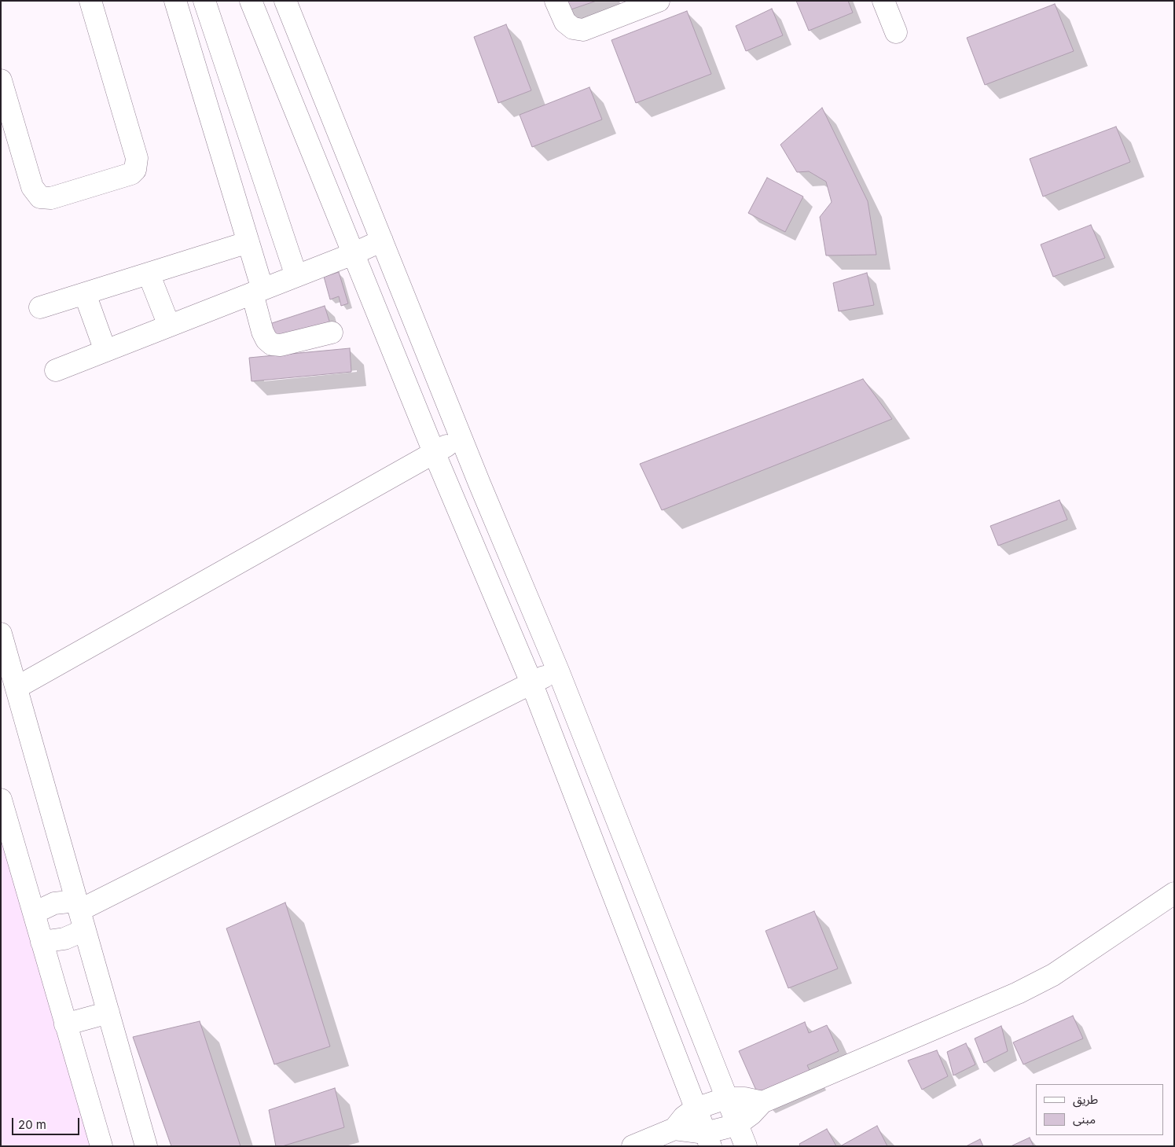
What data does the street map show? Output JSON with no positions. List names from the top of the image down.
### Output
{
  "legend": ["طريق", "مبنى"],
  "scale_bar": "20 m"
}
